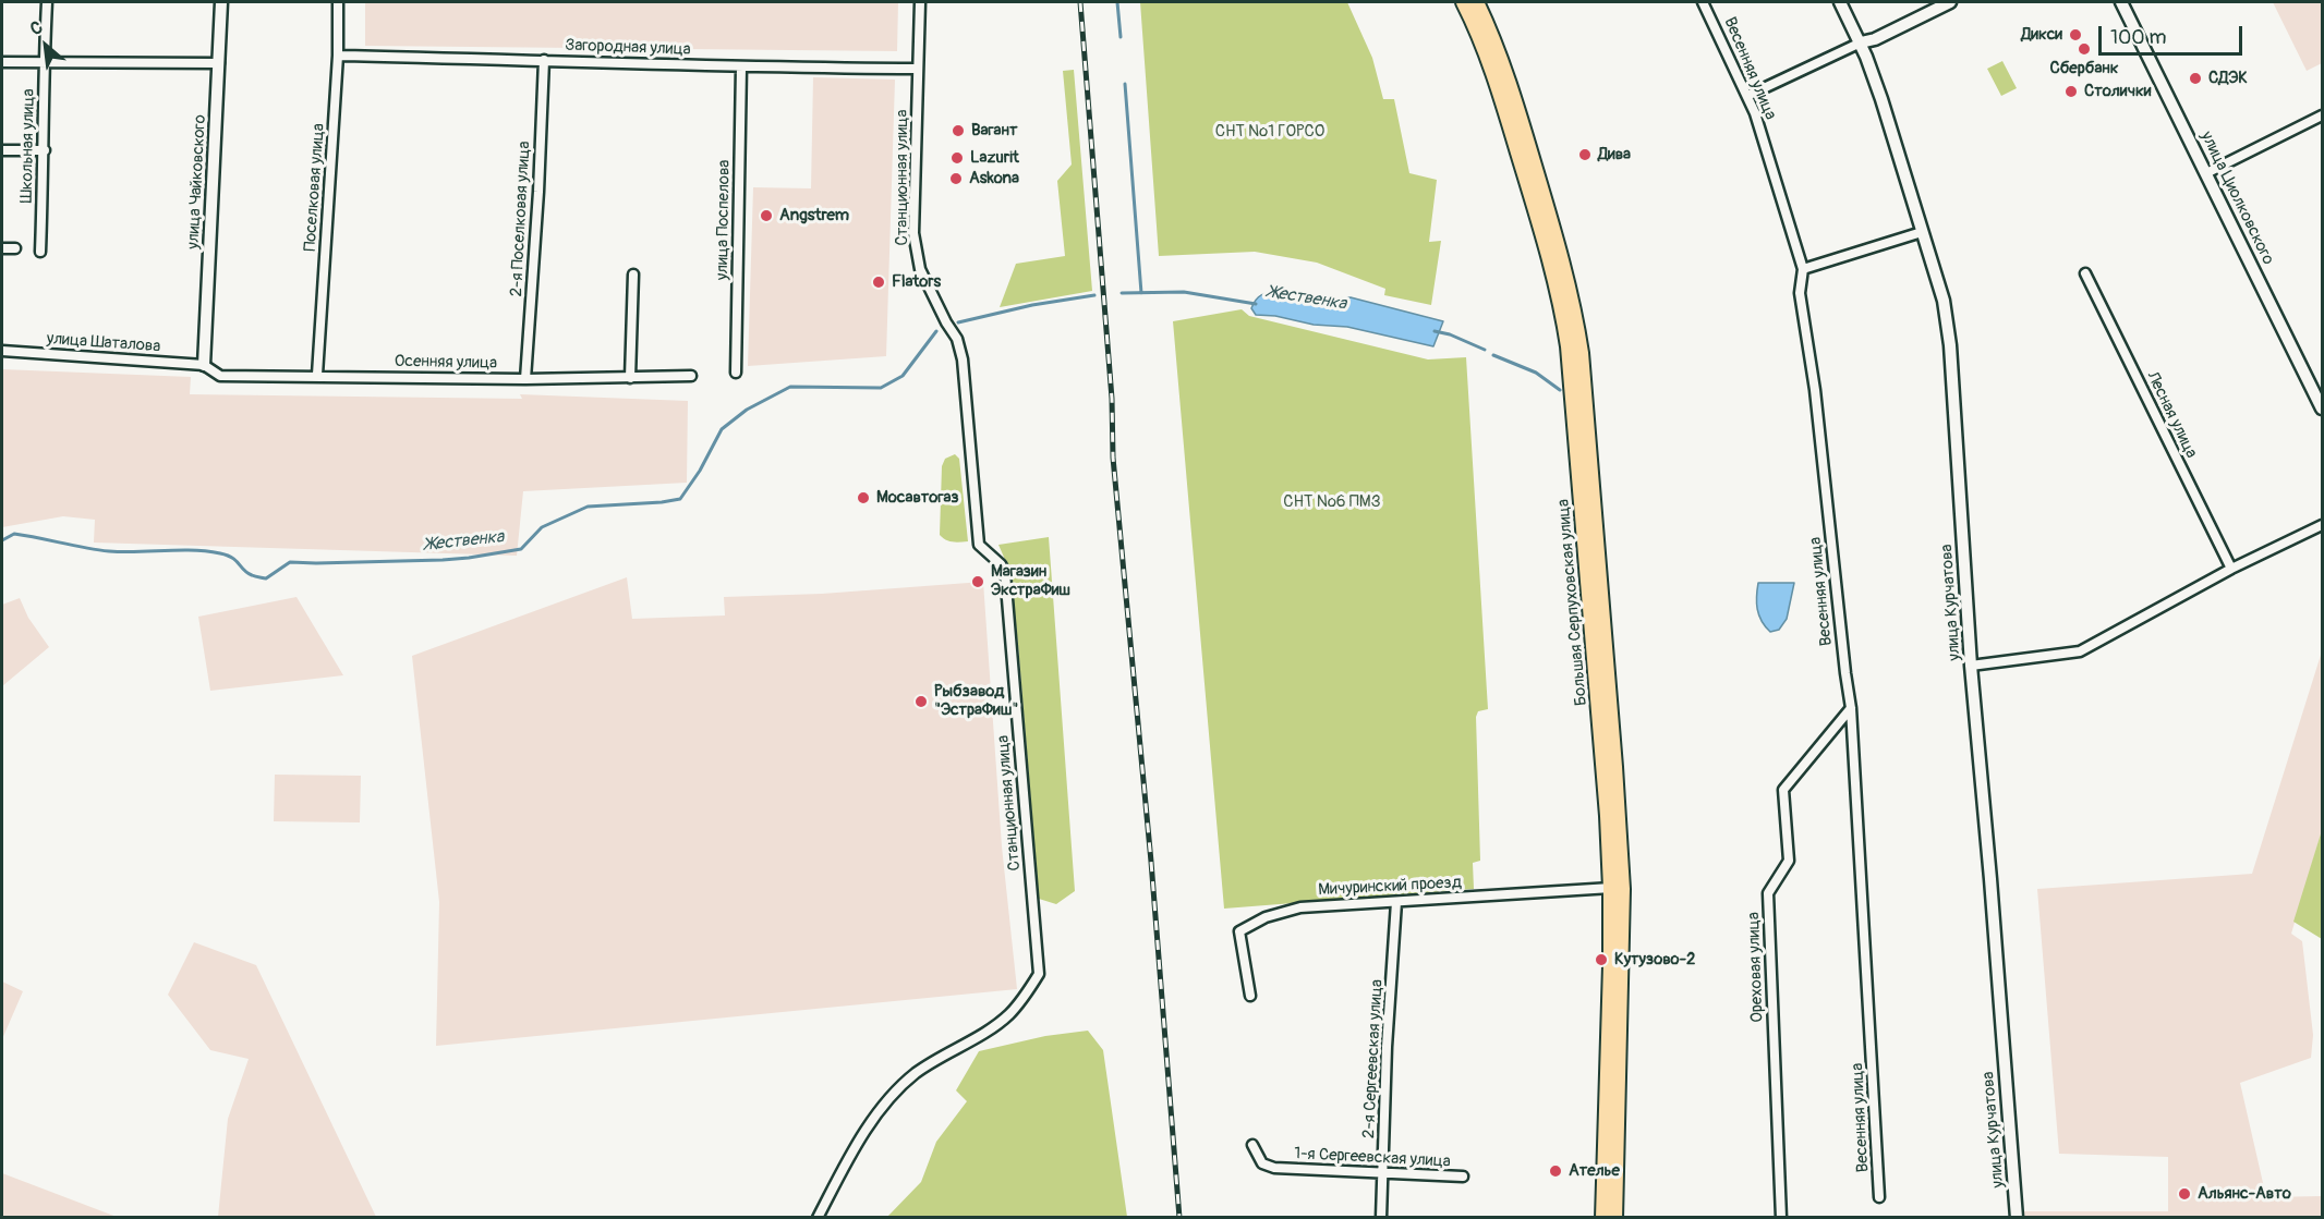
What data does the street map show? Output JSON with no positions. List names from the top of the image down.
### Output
{
  "streets": {
    "main road": ["Большая Серпуховская улица"],
    "street": [
      "Загородная улица",
      "Весенняя улица",
      "Школьная улица",
      "Станционная улица",
      "улица Чайковского",
      "Поселковая улица",
      "улица Циолковского",
      "2-я Поселковая улица",
      "улица Поспелова",
      "улица Шаталова",
      "Осенняя улица",
      "Лесная улица",
      "улица Курчатова",
      "Мичуринский проезд",
      "Ореховая улица",
      "2-я Сергеевская улица",
      "1-я Сергеевская улица"
    ]
  },
  "crossings": [
    ["Загородная улица", "Станционная улица"],
    ["Загородная улица", "Поселковая улица"],
    ["Загородная улица", "2-я Поселковая улица"],
    ["Загородная улица", "улица Поспелова"],
    ["Весенняя улица", "Ореховая улица"],
    ["улица Чайковского", "улица Шаталова"],
    ["улица Чайковского", "Осенняя улица"],
    ["Поселковая улица", "Осенняя улица"],
    ["2-я Поселковая улица", "Осенняя улица"],
    ["улица Шаталова", "Осенняя улица"],
    ["Большая Серпуховская улица", "Мичуринский проезд"],
    ["Мичуринский проезд", "2-я Сергеевская улица"],
    ["2-я Сергеевская улица", "1-я Сергеевская улица"]
  ],
  "water": ["Жественка"],
  "parks": ["СНТ №1 ГОРСО", "СНТ №6 ПМЗ"],
  "places": [
    "Дикси",
    "Сбербанк",
    "СДЭК",
    "Столички",
    "Вагант",
    "Дива",
    "Lazurit",
    "Askona",
    "Angstrem",
    "Flators",
    "Мосавтогаз",
    "Магазин ЭкстраФиш",
    "Рыбзавод \"ЭстраФиш\"",
    "Кутузово-2",
    "Ателье",
    "Альянс-Авто"
  ],
  "scale_bar": "100 m",
  "north": "top left"
}
